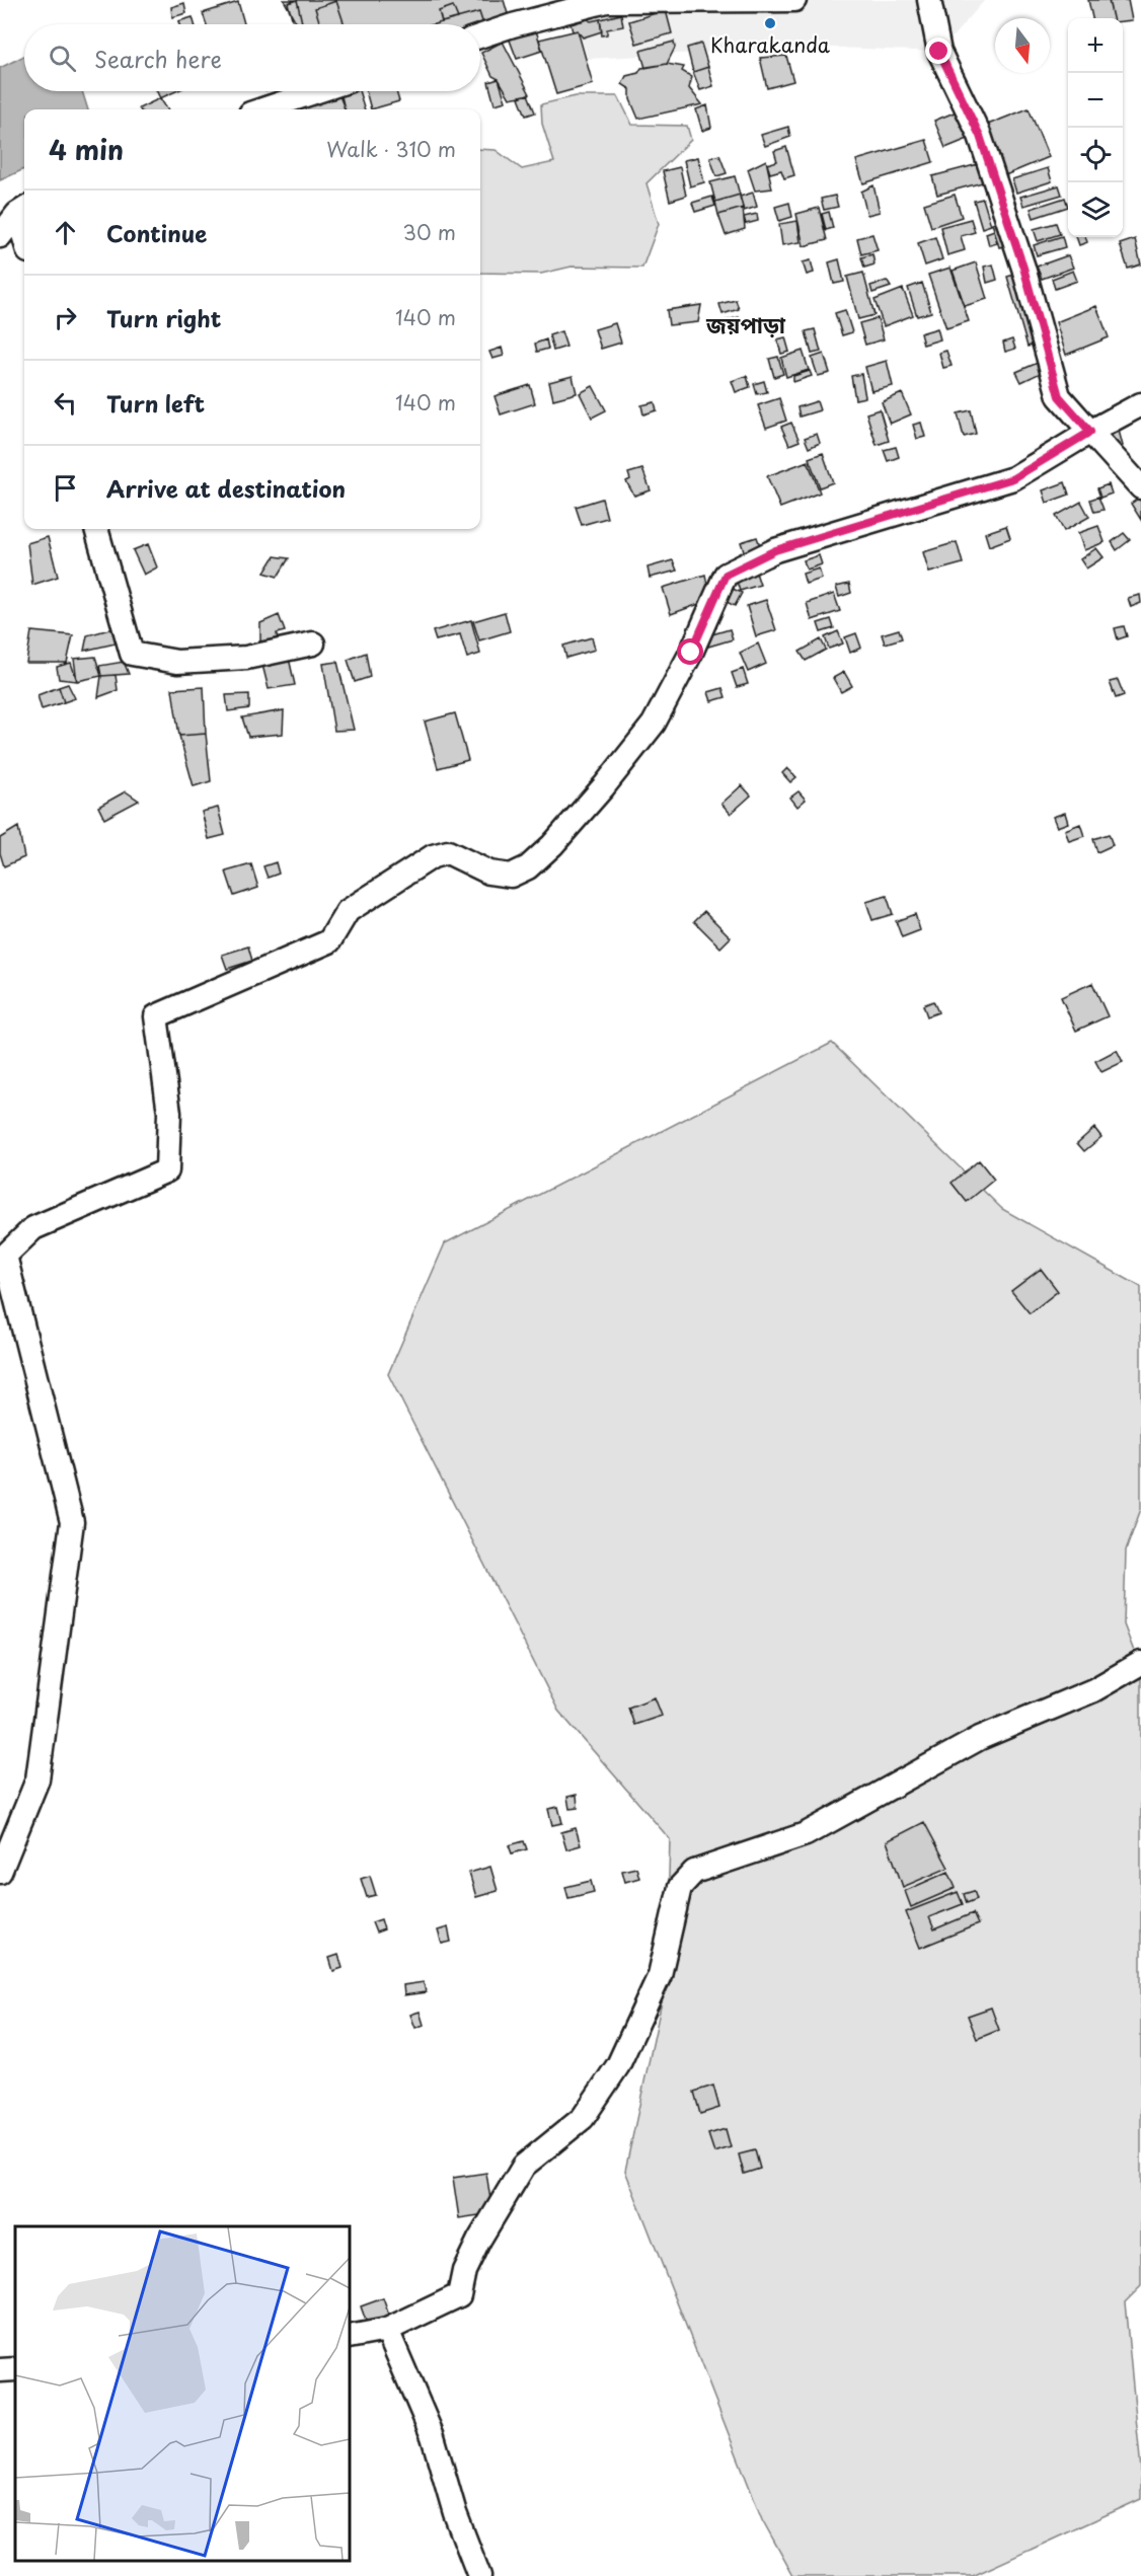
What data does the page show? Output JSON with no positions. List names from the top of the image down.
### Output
{
  "districts": ["জয়পাড়া"],
  "places": ["Kharakanda"],
  "north": "bottom",
  "page": {
    "map_buttons": ["+", "−"],
    "search": "Search here",
    "heading": ["4 min", "Walk · 310 m"],
    "list": [
      ["Continue", "30 m"],
      ["Turn right", "140 m"],
      ["Turn left", "140 m"],
      "Arrive at destination"
    ]
  }
}
